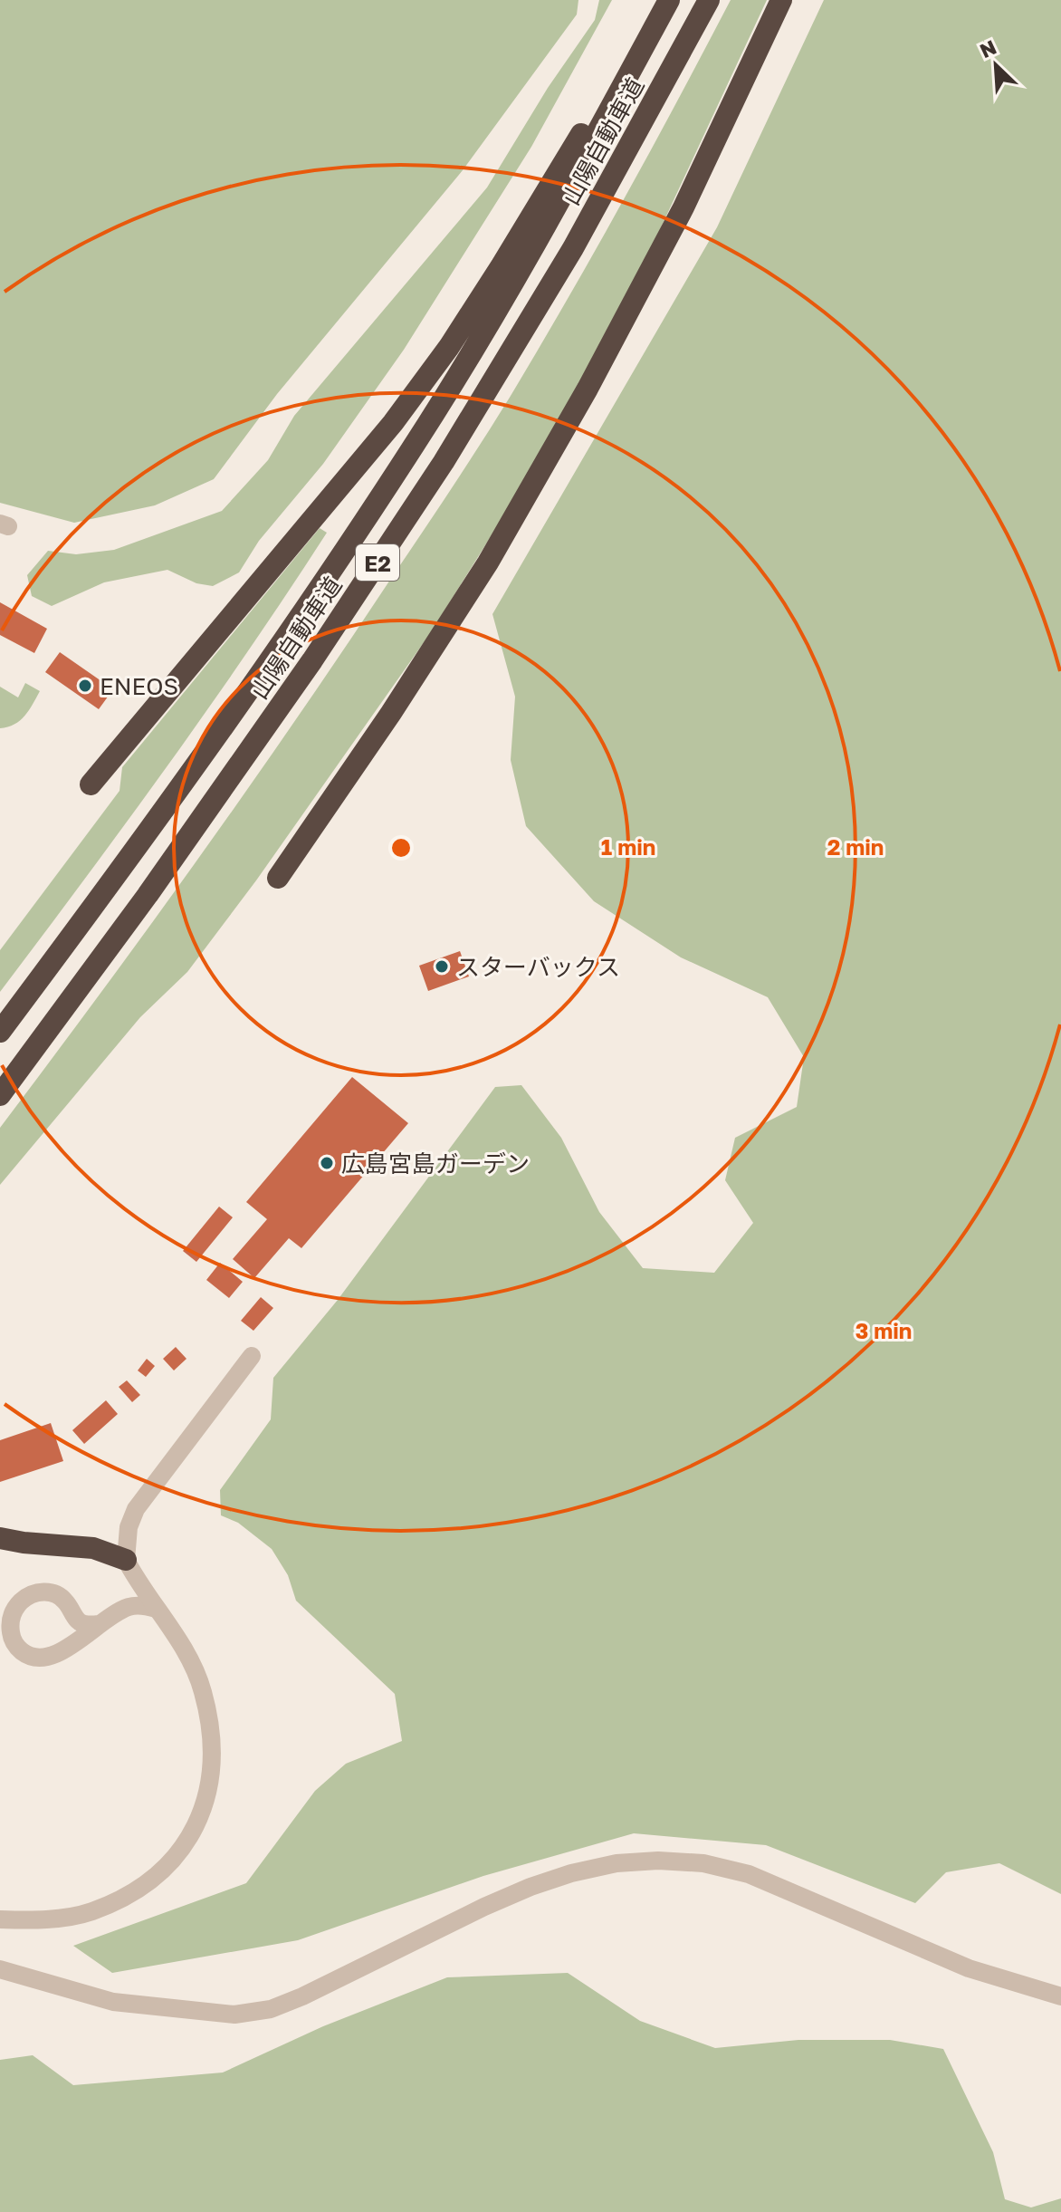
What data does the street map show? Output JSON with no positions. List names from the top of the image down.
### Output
{
  "streets": {
    "highway": ["山陽自動車道", "E2"]
  },
  "places": ["ENEOS", "スターバックス", "広島宮島ガーデン"],
  "north": "top left",
  "rings": ["1 min", "2 min", "3 min"]
}
